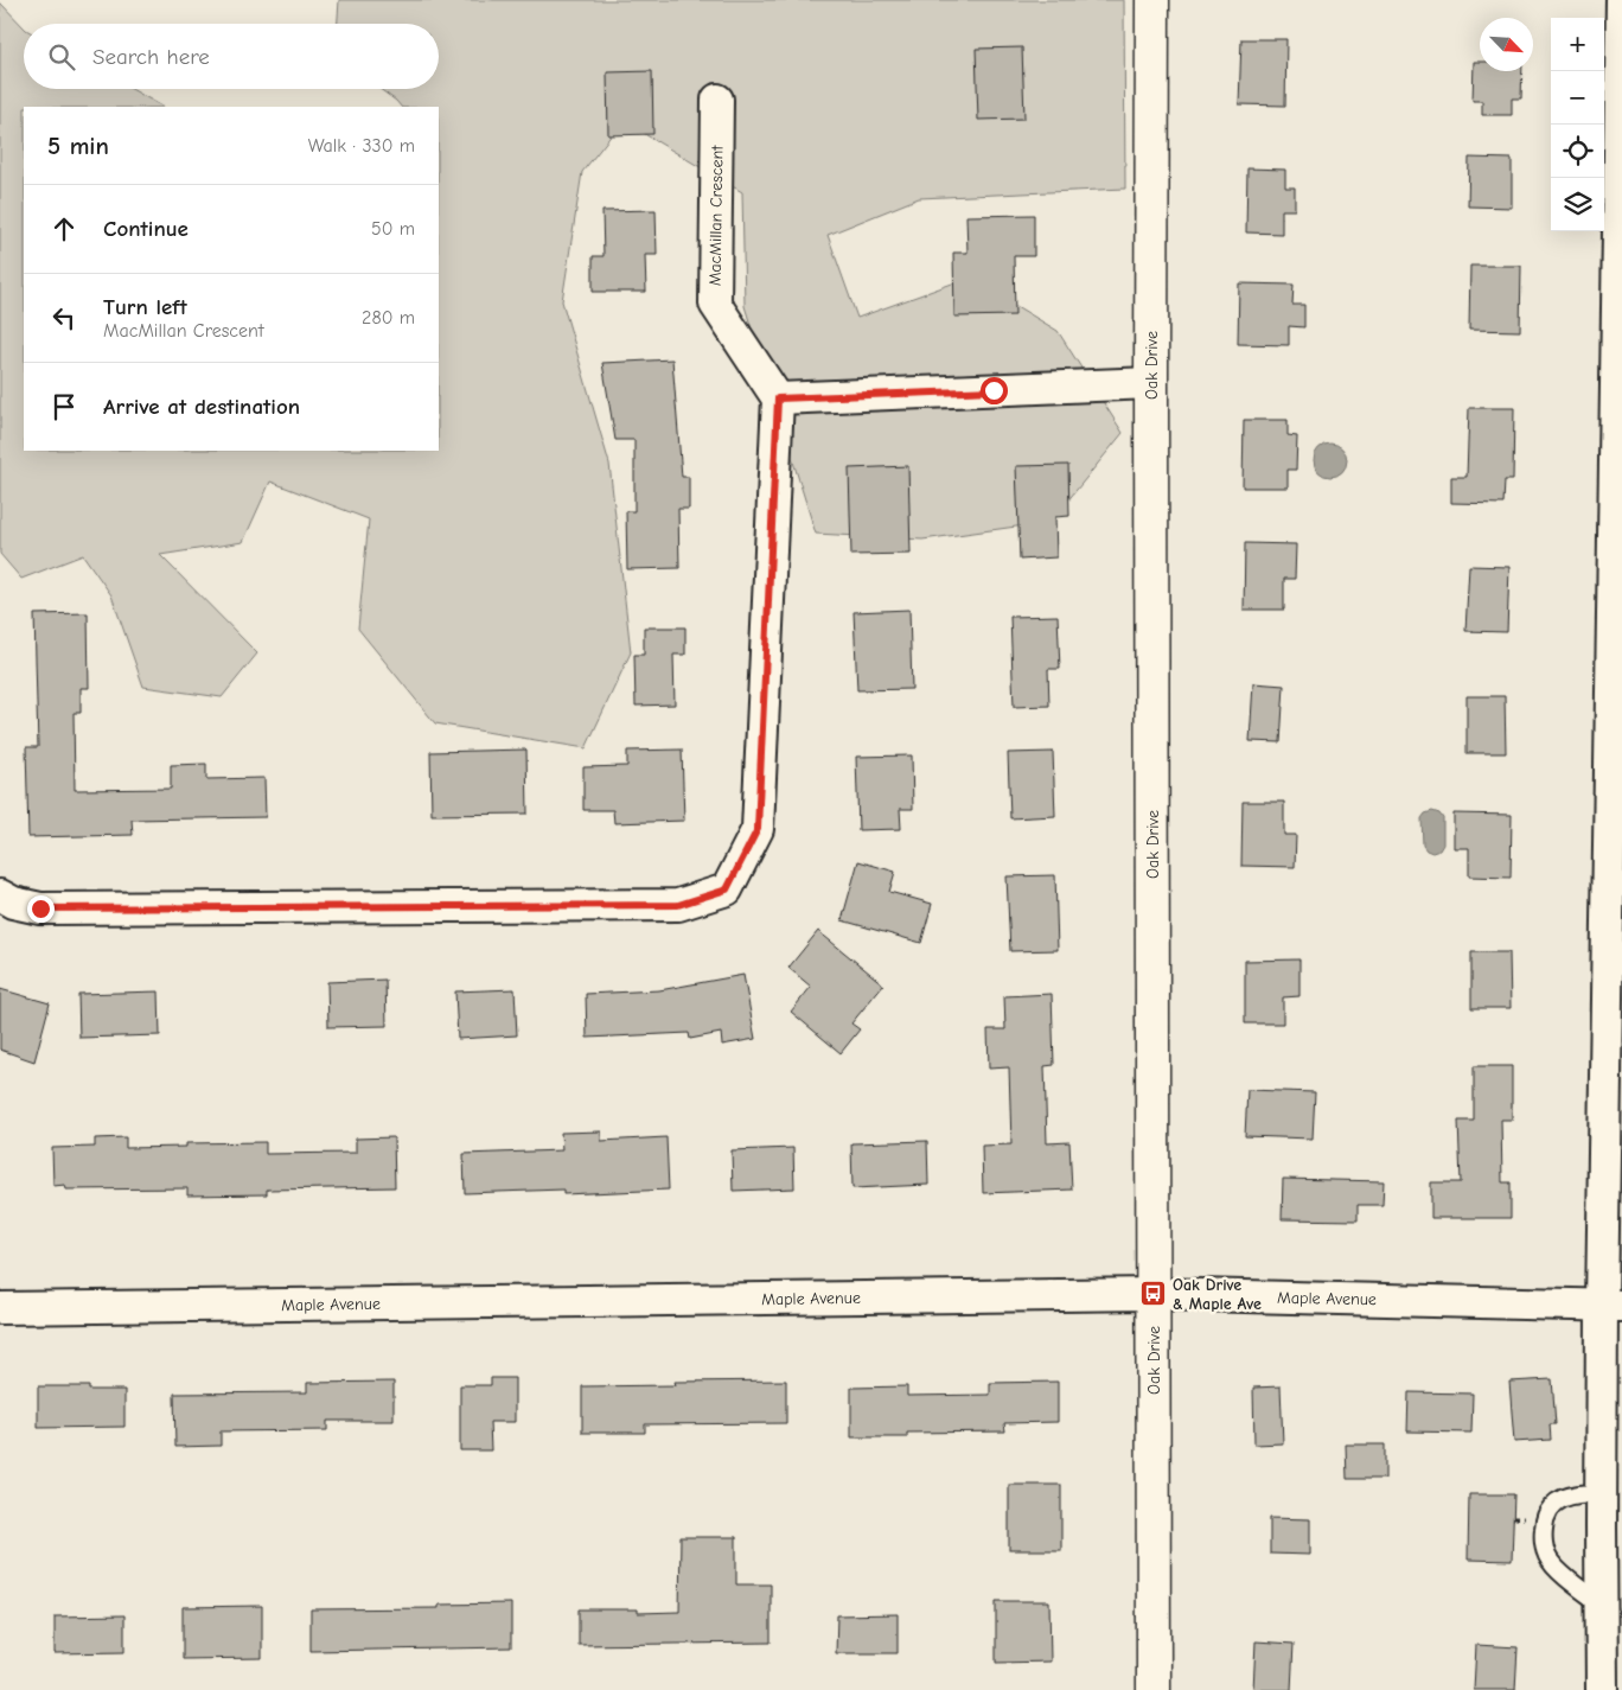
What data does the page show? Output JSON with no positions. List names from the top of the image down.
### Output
{
  "streets": {
    "street": ["MacMillan Crescent", "Oak Drive", "Maple Avenue"]
  },
  "crossings": [
    ["Oak Drive", "Maple Avenue"]
  ],
  "places": {
    "bus stop": ["Oak Drive & Maple Ave"]
  },
  "north": "bottom right",
  "page": {
    "map_buttons": ["+", "−"],
    "search": "Search here",
    "heading": ["5 min", "Walk · 330 m"],
    "list": [
      ["Continue", "50 m"],
      ["Turn left", "MacMillan Crescent", "280 m"],
      "Arrive at destination"
    ]
  }
}
